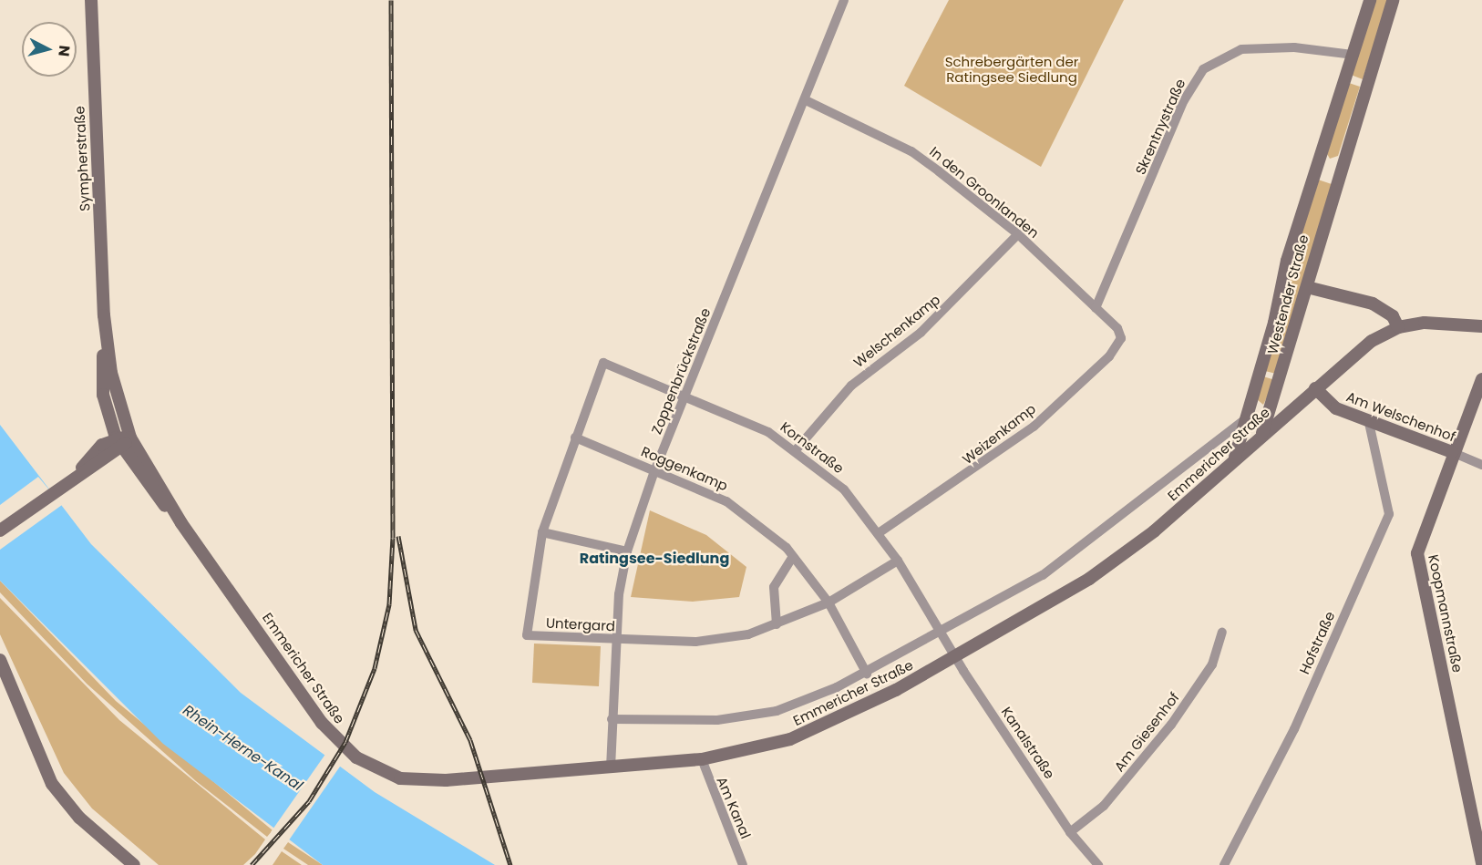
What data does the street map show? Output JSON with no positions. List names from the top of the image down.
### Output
{
  "streets": {
    "main road": [
      "Sympherstraße",
      "Westender Straße",
      "Am Welschenhof",
      "Emmericher Straße",
      "Koopmannstraße"
    ],
    "street": [
      "Skrentnystraße",
      "In den Groonlanden",
      "Welschenkamp",
      "Zoppenbrückstraße",
      "Weizenkamp",
      "Kornstraße",
      "Roggenkamp",
      "Untergard",
      "Hofstraße",
      "Am Giesenhof",
      "Kanalstraße",
      "Am Kanal"
    ]
  },
  "crossings": [
    ["Skrentnystraße", "In den Groonlanden"],
    ["Skrentnystraße", "Westender Straße"],
    ["Sympherstraße", "Emmericher Straße"],
    ["In den Groonlanden", "Welschenkamp"],
    ["In den Groonlanden", "Zoppenbrückstraße"],
    ["In den Groonlanden", "Weizenkamp"],
    ["Westender Straße", "Emmericher Straße"],
    ["Welschenkamp", "Kornstraße"],
    ["Zoppenbrückstraße", "Kornstraße"],
    ["Zoppenbrückstraße", "Emmericher Straße"],
    ["Zoppenbrückstraße", "Roggenkamp"],
    ["Zoppenbrückstraße", "Untergard"],
    ["Am Welschenhof", "Emmericher Straße"],
    ["Am Welschenhof", "Koopmannstraße"],
    ["Am Welschenhof", "Hofstraße"],
    ["Weizenkamp", "Kornstraße"],
    ["Kornstraße", "Emmericher Straße"],
    ["Kornstraße", "Untergard"],
    ["Kornstraße", "Kanalstraße"],
    ["Emmericher Straße", "Roggenkamp"],
    ["Emmericher Straße", "Kanalstraße"],
    ["Emmericher Straße", "Am Kanal"],
    ["Roggenkamp", "Untergard"],
    ["Am Giesenhof", "Kanalstraße"]
  ],
  "districts": ["Ratingsee-Siedlung"],
  "water": ["Rhein-Herne-Kanal"],
  "parks": ["Schrebergärten der Ratingsee Siedlung"],
  "north": "right"
}
